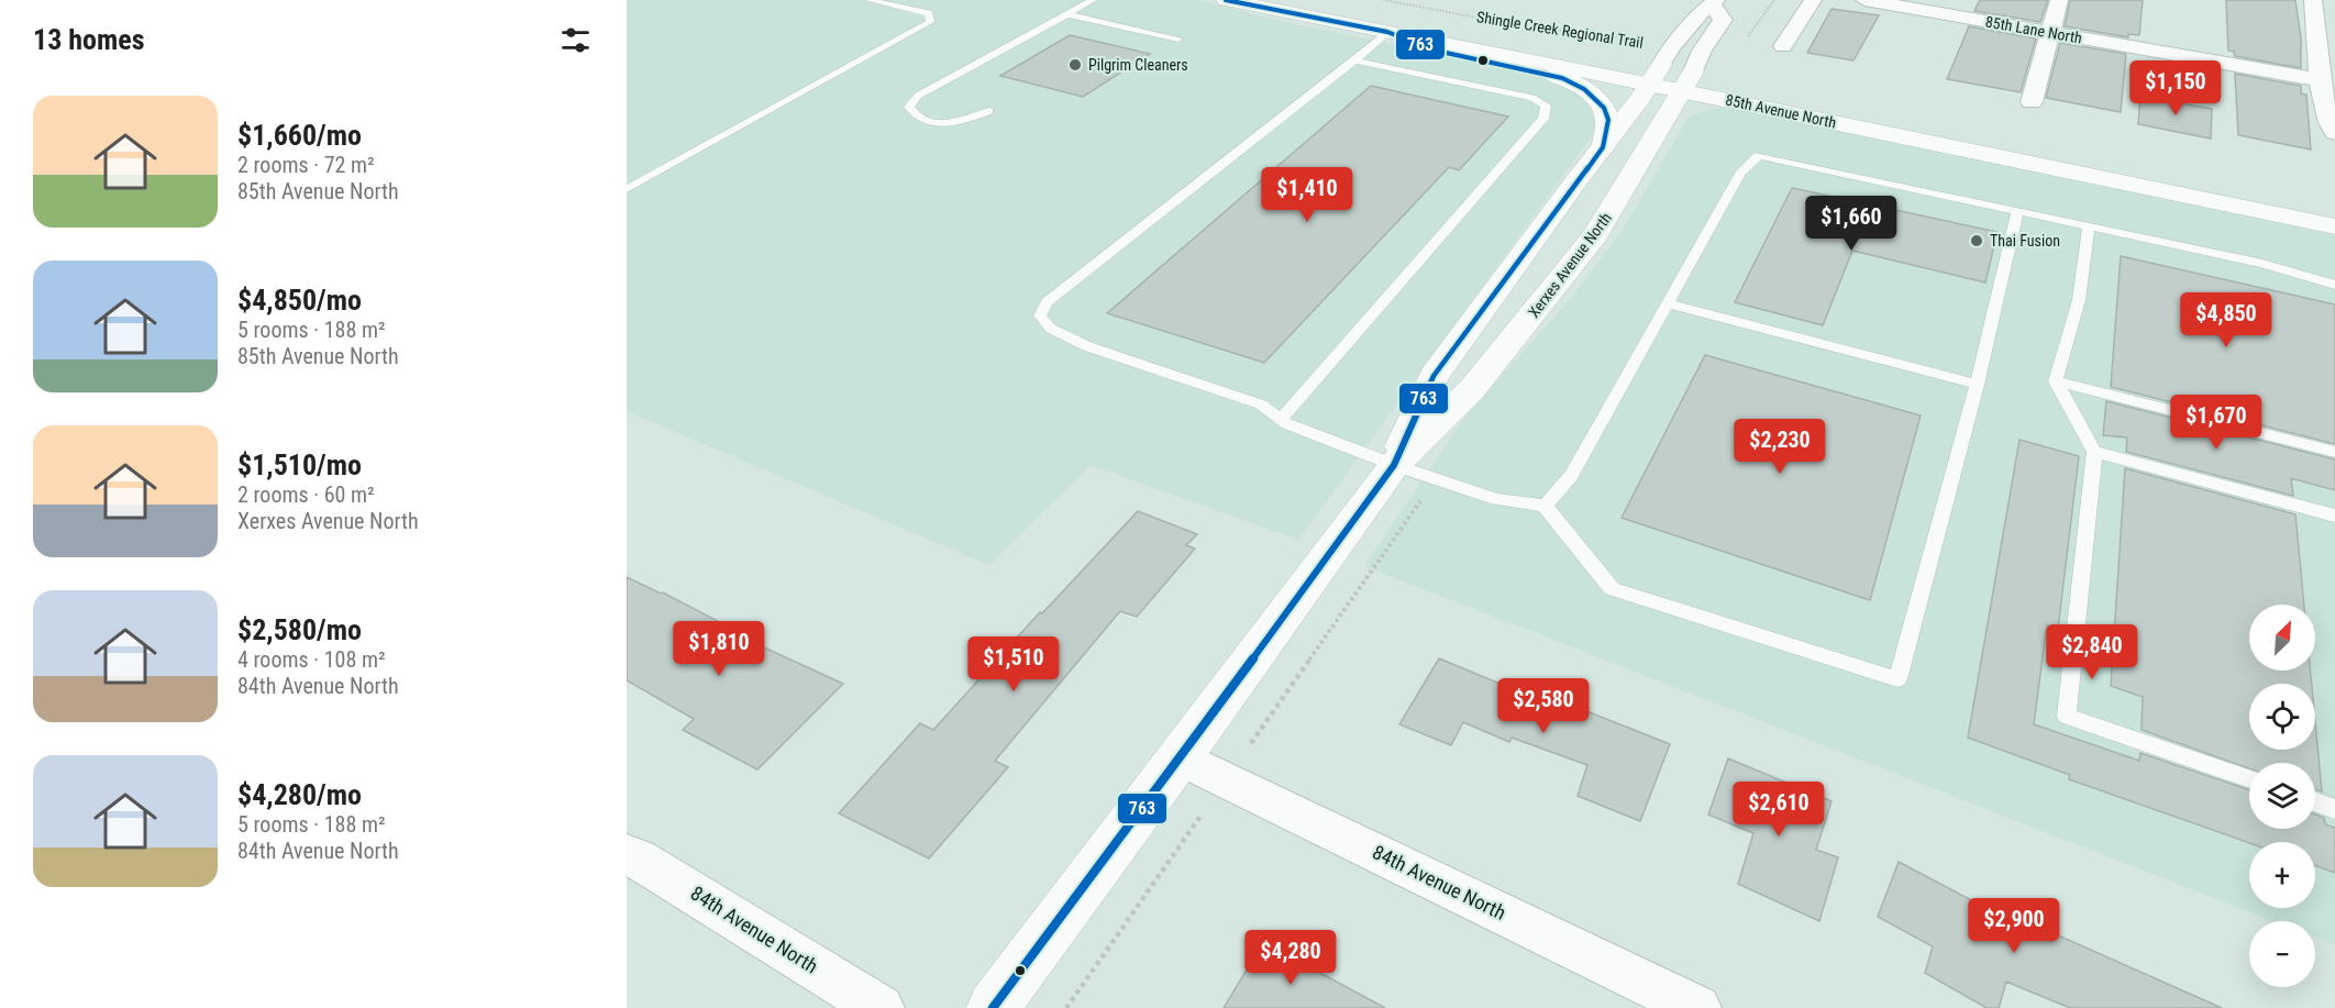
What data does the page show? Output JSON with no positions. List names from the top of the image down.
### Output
{
  "streets": {
    "main road": ["85th Avenue North", "Xerxes Avenue North"],
    "street": ["85th Lane North", "84th Avenue North"],
    "path": ["Shingle Creek Regional Trail"]
  },
  "crossings": [
    ["Shingle Creek Regional Trail", "85th Avenue North"],
    ["Shingle Creek Regional Trail", "Xerxes Avenue North"],
    ["85th Avenue North", "Xerxes Avenue North"],
    ["Xerxes Avenue North", "84th Avenue North"]
  ],
  "places": ["Pilgrim Cleaners", "Thai Fusion"],
  "lines": ["transit line 763"],
  "north": "top right",
  "page": {
    "heading": "13 homes",
    "price": [
      "$1,150",
      "$1,410",
      "$1,660",
      "$4,850",
      "$1,670",
      "$2,230",
      "$1,810",
      "$2,840",
      "$1,510",
      "$2,580",
      "$2,610",
      "$2,900",
      "$4,280"
    ],
    "list": [
      {
        "name": "$1,660/mo",
        "note": "2 rooms · 72 m² · 85th Avenue North"
      },
      {
        "name": "$4,850/mo",
        "note": "5 rooms · 188 m² · 85th Avenue North"
      },
      {
        "name": "$1,510/mo",
        "note": "2 rooms · 60 m² · Xerxes Avenue North"
      },
      {
        "name": "$2,580/mo",
        "note": "4 rooms · 108 m² · 84th Avenue North"
      },
      {
        "name": "$4,280/mo",
        "note": "5 rooms · 188 m² · 84th Avenue North"
      }
    ],
    "map_buttons": ["+", "−"]
  }
}
